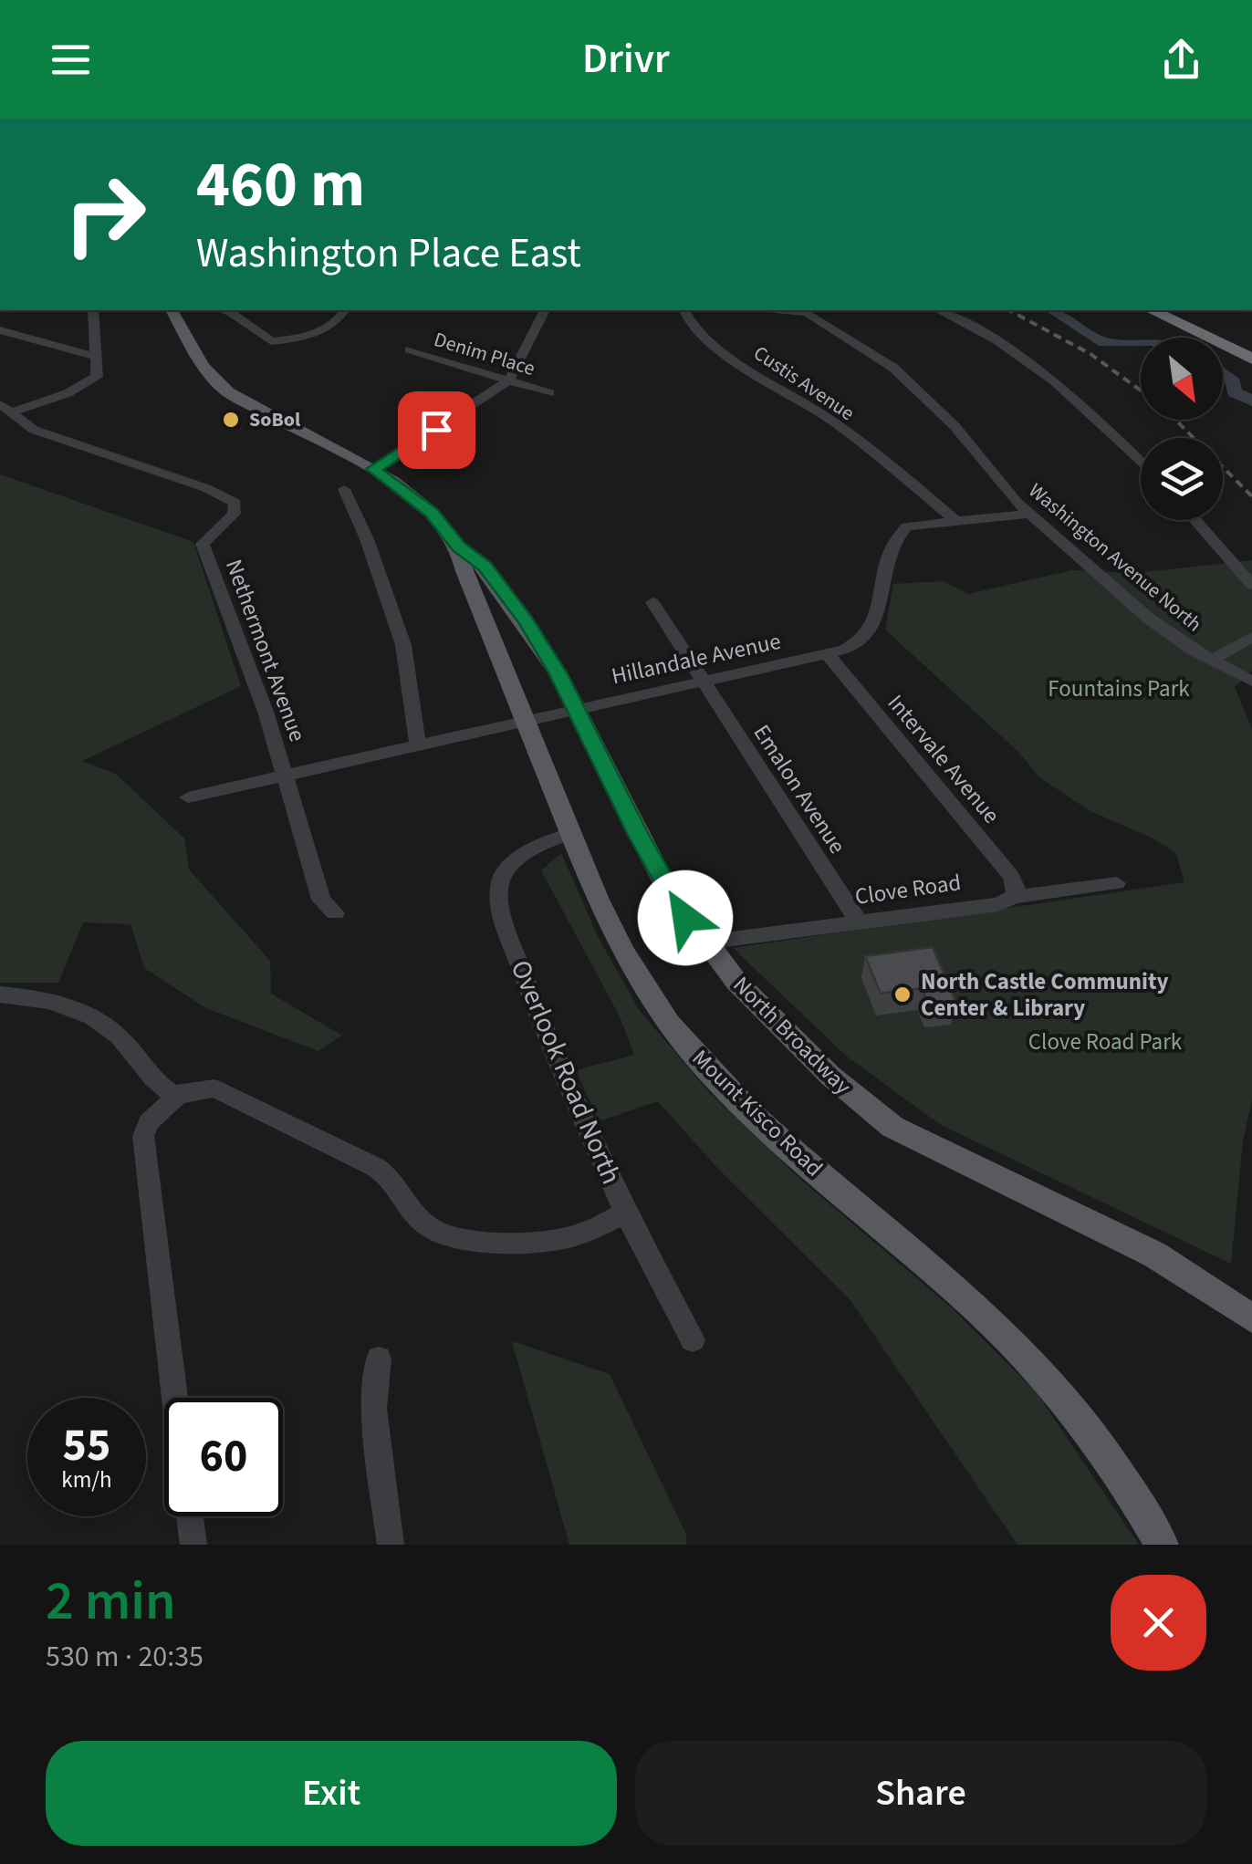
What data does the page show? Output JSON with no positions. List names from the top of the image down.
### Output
{
  "streets": {
    "main road": ["North Broadway", "Mount Kisco Road"],
    "street": [
      "Denim Place",
      "Custis Avenue",
      "Washington Avenue North",
      "Nethermont Avenue",
      "Hillandale Avenue",
      "Intervale Avenue",
      "Emalon Avenue",
      "Clove Road",
      "Overlook Road North"
    ]
  },
  "crossings": [
    ["Custis Avenue", "Hillandale Avenue"],
    ["Washington Avenue North", "Hillandale Avenue"],
    ["Nethermont Avenue", "Hillandale Avenue"],
    ["Hillandale Avenue", "Intervale Avenue"],
    ["Hillandale Avenue", "Emalon Avenue"],
    ["Hillandale Avenue", "North Broadway"],
    ["Hillandale Avenue", "Mount Kisco Road"],
    ["Intervale Avenue", "Clove Road"],
    ["Emalon Avenue", "Clove Road"],
    ["Clove Road", "North Broadway"],
    ["North Broadway", "Mount Kisco Road"],
    ["Overlook Road North", "Mount Kisco Road"]
  ],
  "parks": ["Fountains Park", "Clove Road Park"],
  "places": ["SoBol", "North Castle Community Center & Library"],
  "north": "bottom right",
  "page": {
    "header": "Drivr",
    "turn": ["460 m", "Washington Place East"],
    "speed": "55 km/h",
    "limit": "60",
    "heading": ["2 min", "530 m · 20:35"],
    "buttons": ["Exit", "Share"]
  }
}
